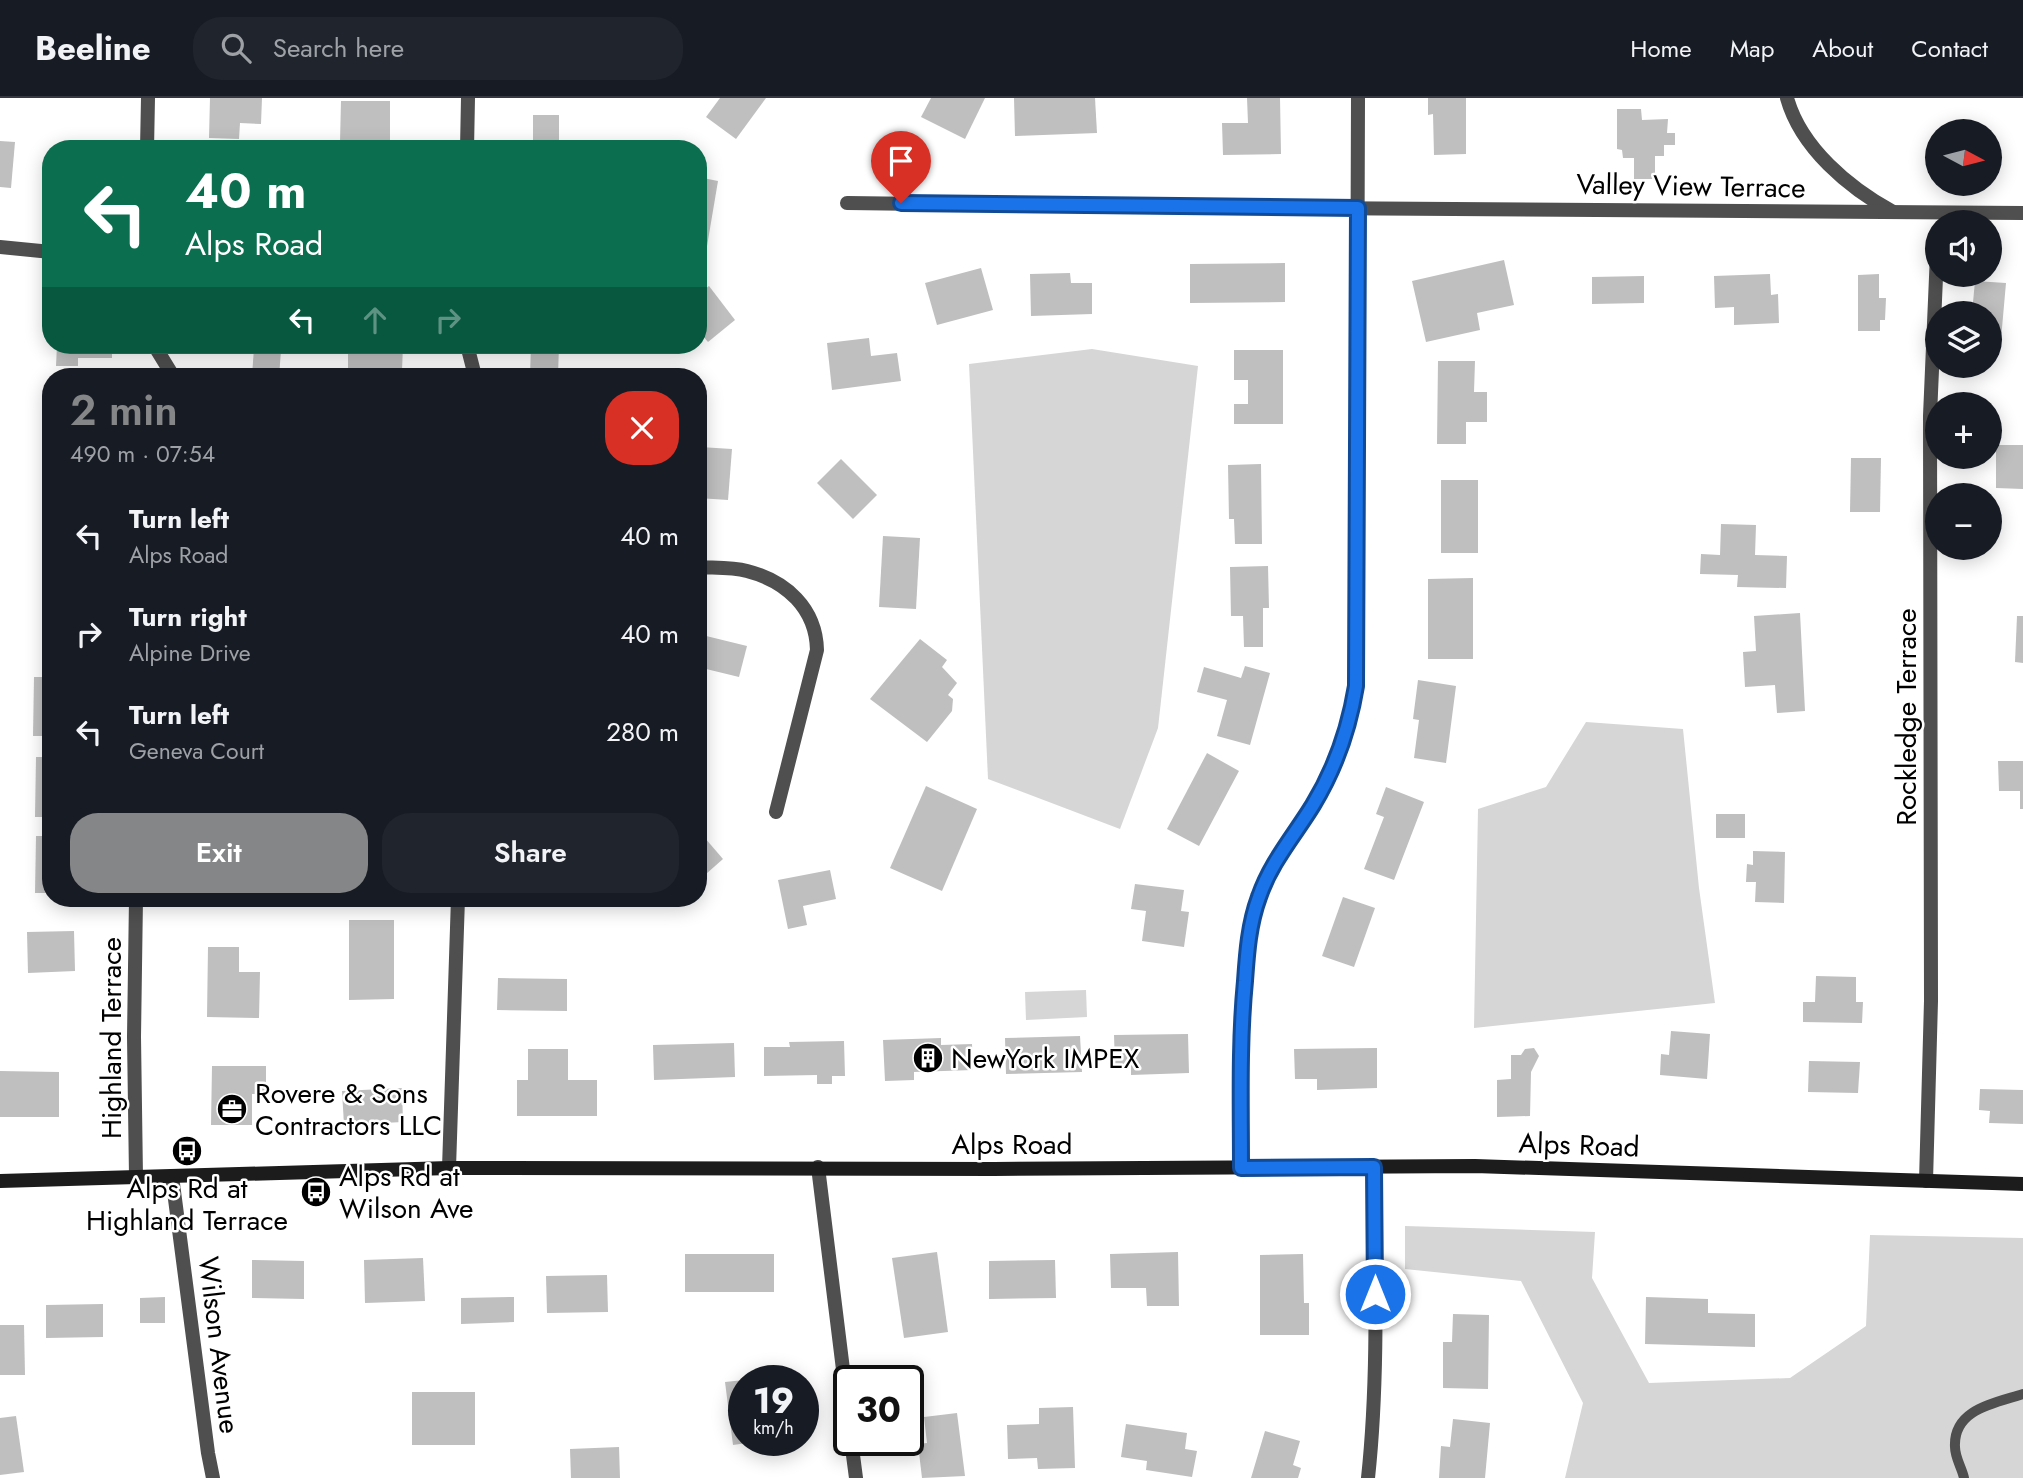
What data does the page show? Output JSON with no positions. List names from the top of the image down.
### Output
{
  "streets": {
    "main road": ["Alps Road"],
    "street": [
      "Valley View Terrace",
      "Rockledge Terrace",
      "Highland Terrace",
      "Wilson Avenue"
    ]
  },
  "crossings": [
    ["Rockledge Terrace", "Alps Road"],
    ["Highland Terrace", "Alps Road"],
    ["Alps Road", "Wilson Avenue"]
  ],
  "places": {
    "building": ["NewYork IMPEX"],
    "office": ["Rovere & Sons Contractors LLC"],
    "bus stop": ["Alps Rd at Highland Terrace", "Alps Rd at Wilson Ave"]
  },
  "north": "right",
  "page": {
    "header": "Beeline",
    "search": "Search here",
    "nav": [
      "Home",
      "Map",
      "About",
      "Contact"
    ],
    "map_buttons": ["+", "−"],
    "turn": ["40 m", "Alps Road"],
    "heading": ["2 min", "490 m · 07:54"],
    "list": [
      {
        "name": "Turn left",
        "note": "Alps Road",
        "value": "40 m"
      },
      {
        "name": "Turn right",
        "note": "Alpine Drive",
        "value": "40 m"
      },
      {
        "name": "Turn left",
        "note": "Geneva Court",
        "value": "280 m"
      }
    ],
    "buttons": ["Exit", "Share"],
    "speed": "19 km/h",
    "limit": "30"
  }
}
